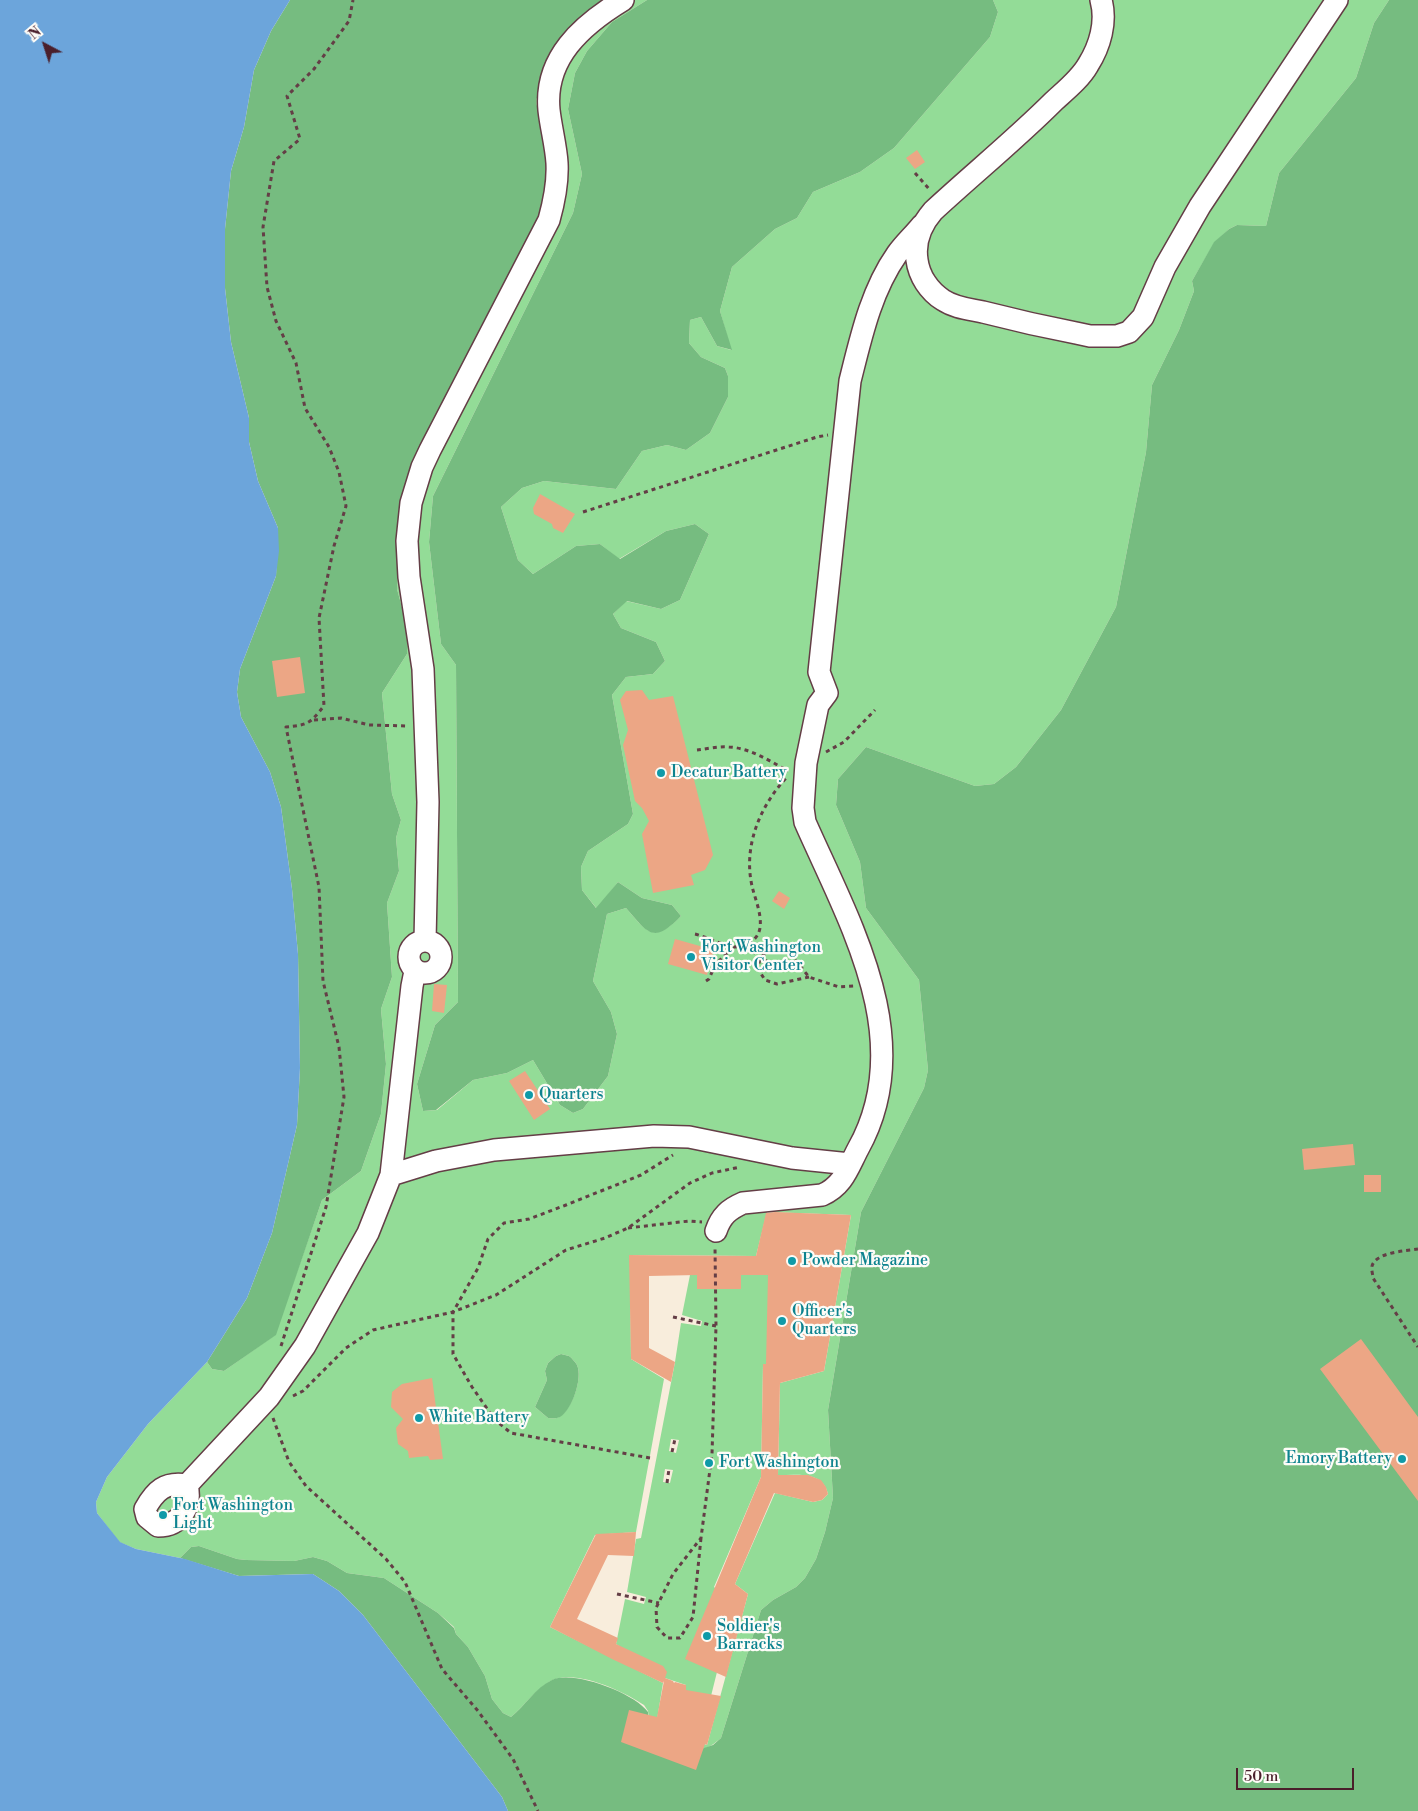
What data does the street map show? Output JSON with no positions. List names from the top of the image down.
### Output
{
  "places": [
    "Decatur Battery",
    "Fort Washington Visitor Center",
    "Quarters",
    "Powder Magazine",
    "Officer's Quarters",
    "White Battery",
    "Emory Battery",
    "Fort Washington",
    "Fort Washington Light",
    "Soldier's Barracks"
  ],
  "scale_bar": "50 m",
  "north": "top left"
}
